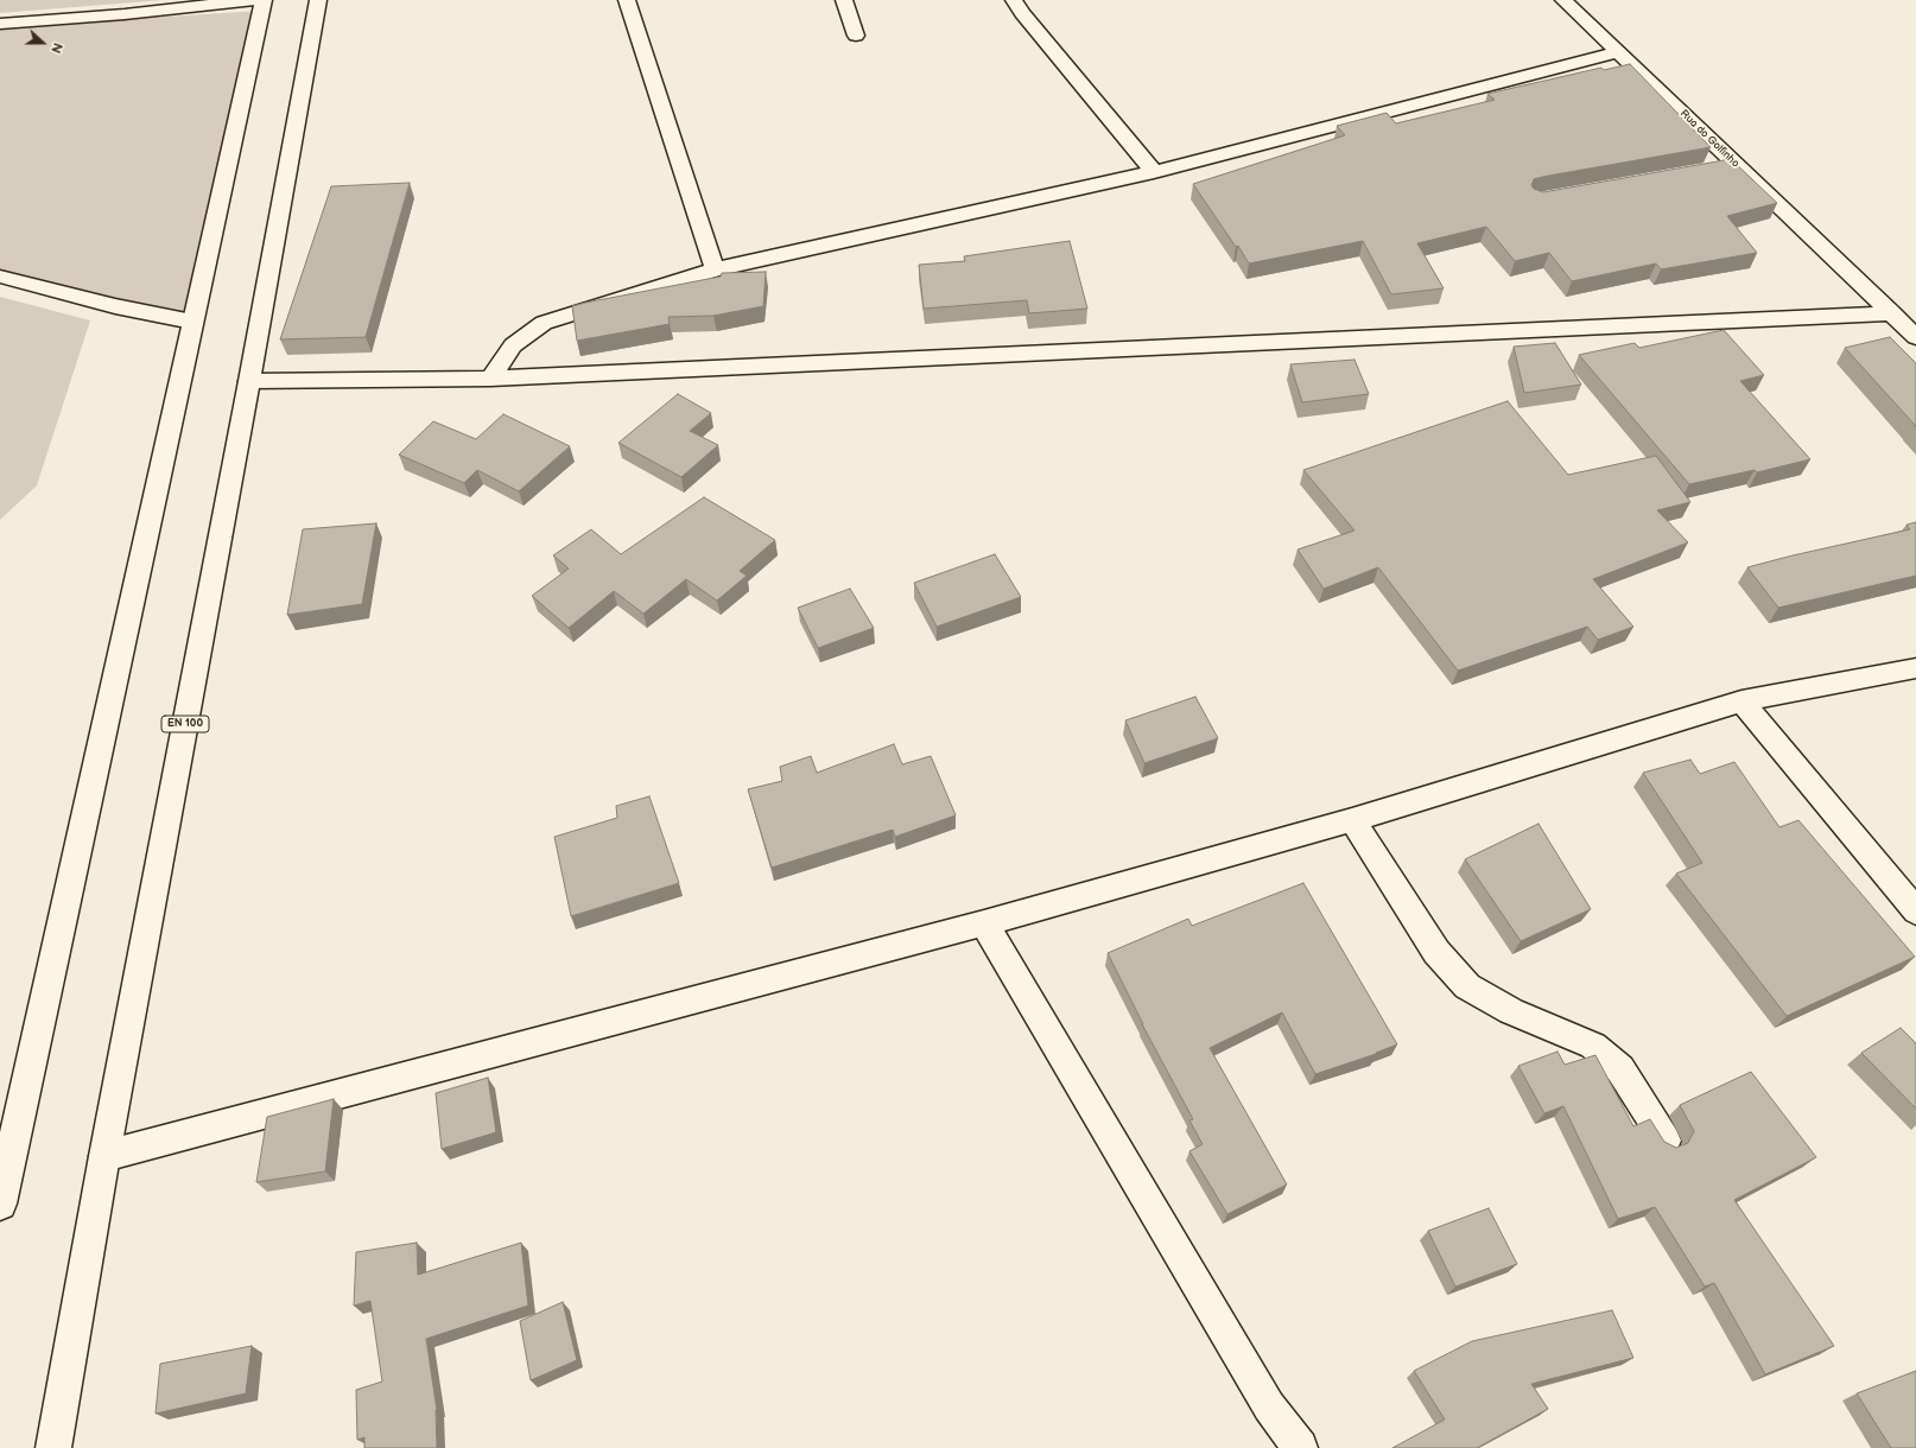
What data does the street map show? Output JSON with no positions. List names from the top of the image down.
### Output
{
  "streets": {
    "street": ["Rua do Golfinho", "EN 100"]
  },
  "north": "right"
}
